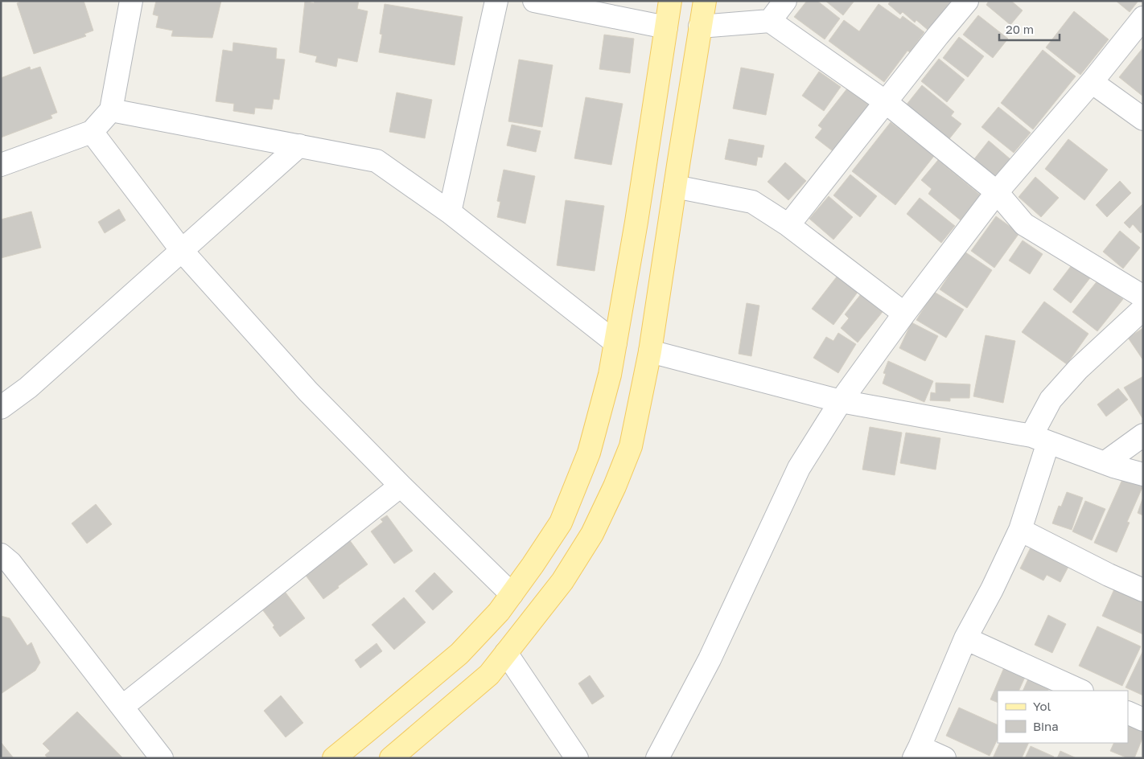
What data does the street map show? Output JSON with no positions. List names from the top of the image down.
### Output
{
  "legend": ["Yol", "Bina"],
  "scale_bar": "20 m"
}
